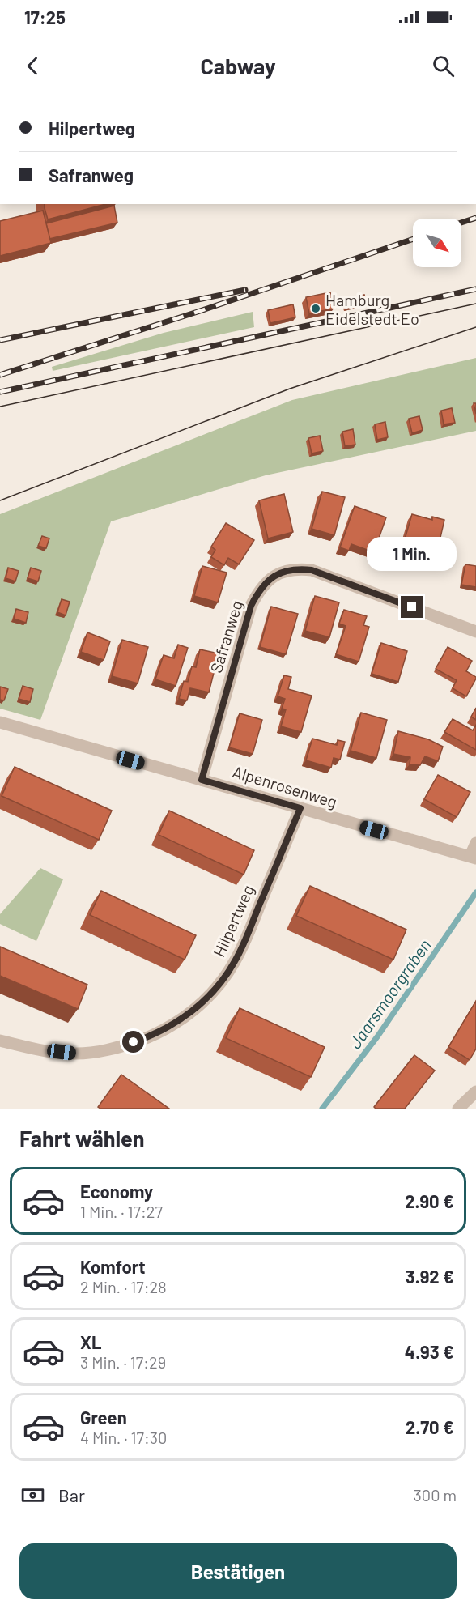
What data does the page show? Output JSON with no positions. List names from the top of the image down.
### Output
{
  "streets": {
    "street": ["Safranweg", "Alpenrosenweg", "Hilpertweg"]
  },
  "crossings": [
    ["Safranweg", "Alpenrosenweg"],
    ["Alpenrosenweg", "Hilpertweg"]
  ],
  "water": ["Jaarsmoorgraben"],
  "places": ["Hamburg Eidelstedt Eo"],
  "north": "bottom right",
  "page": {
    "status": "17:25",
    "header": "Cabway",
    "banner": ["Hilpertweg", "Safranweg"],
    "bubble": "1 Min.",
    "heading": "Fahrt wählen",
    "list": [
      {
        "name": "Economy",
        "note": "1 Min. · 17:27",
        "value": "2.90 €"
      },
      {
        "name": "Komfort",
        "note": "2 Min. · 17:28",
        "value": "3.92 €"
      },
      {
        "name": "XL",
        "note": "3 Min. · 17:29",
        "value": "4.93 €"
      },
      {
        "name": "Green",
        "note": "4 Min. · 17:30",
        "value": "2.70 €"
      }
    ],
    "pay": ["Bar", "300 m"],
    "buttons": "Bestätigen"
  }
}
